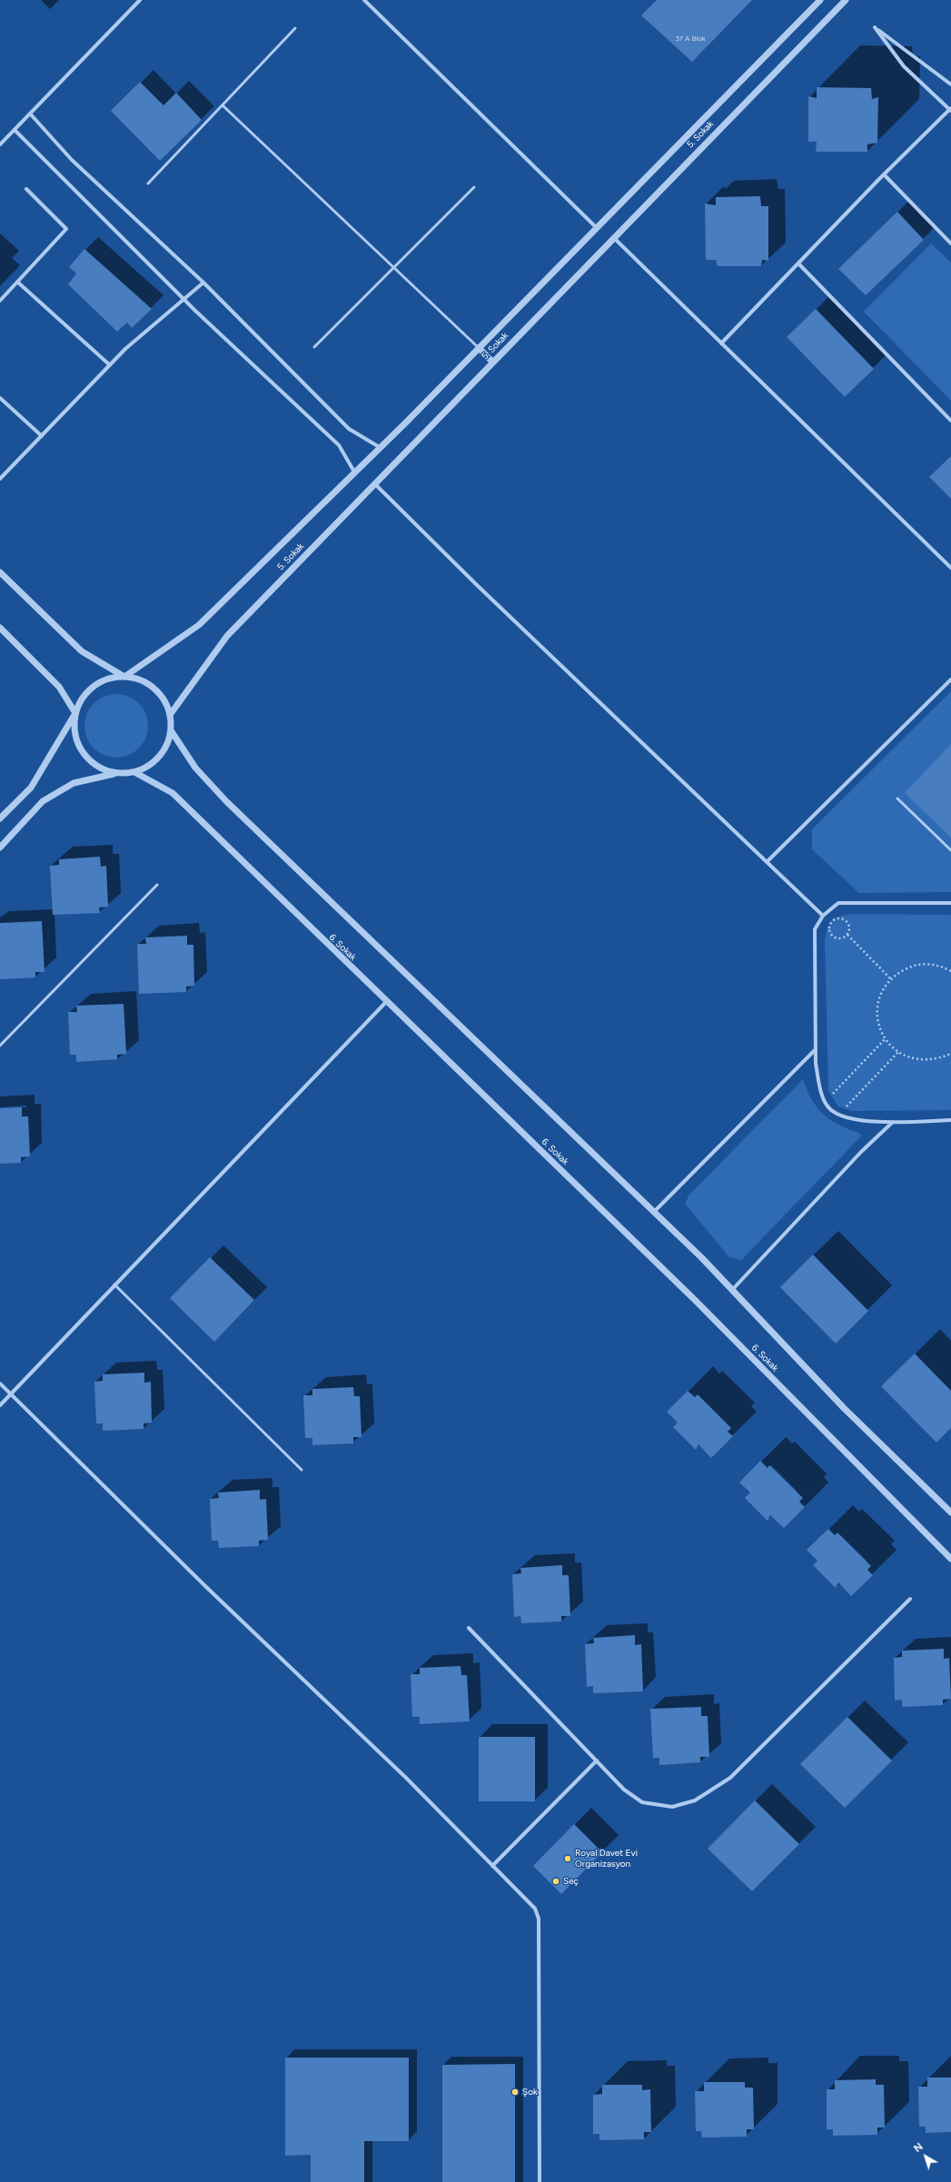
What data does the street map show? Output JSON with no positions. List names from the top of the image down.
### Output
{
  "streets": {
    "street": ["5. Sokak", "6. Sokak"]
  },
  "crossings": [
    ["5. Sokak", "6. Sokak"]
  ],
  "places": ["Royal Davet Evi Organizasyon", "Seç", "Şok"],
  "house_numbers": ["37 A Blok"],
  "north": "top left"
}
